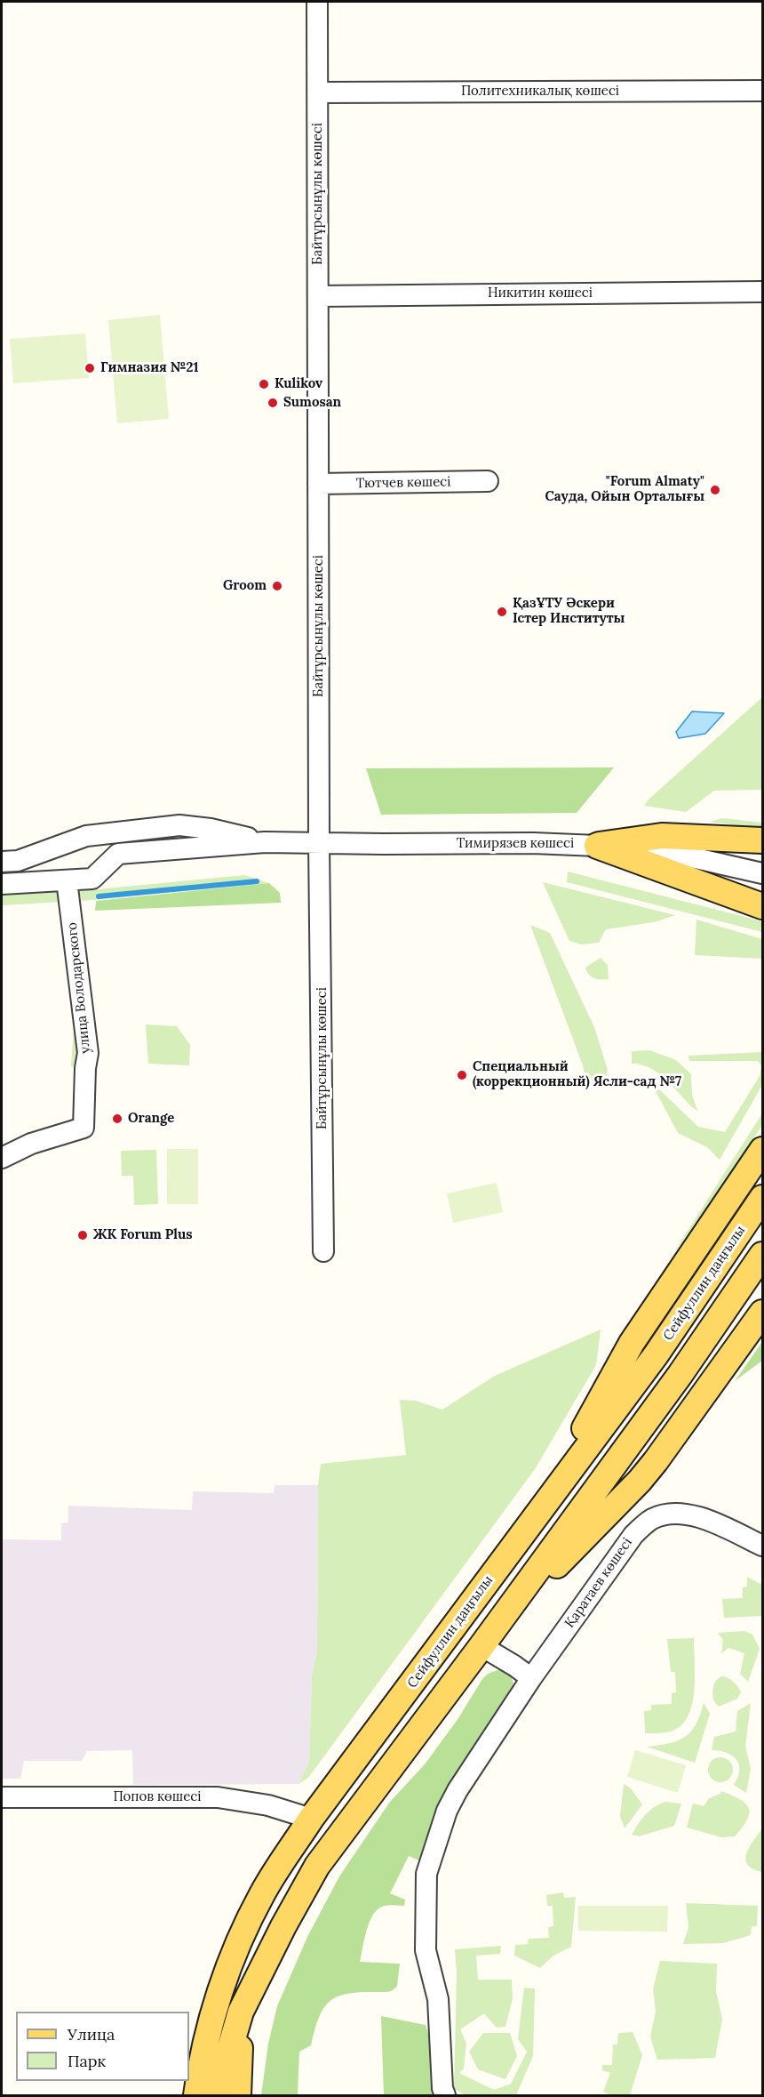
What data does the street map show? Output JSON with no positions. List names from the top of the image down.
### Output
{
  "streets": {
    "main road": ["Сейфуллин даңғылы"],
    "street": [
      "Политехникалық көшесі",
      "Байтұрсынұлы көшесі",
      "Никитин көшесі",
      "Тютчев көшесі",
      "Тимирязев көшесі",
      "улица Володарского",
      "Қаратаев көшесі",
      "Попов көшесі"
    ]
  },
  "crossings": [
    ["Политехникалық көшесі", "Байтұрсынұлы көшесі"],
    ["Байтұрсынұлы көшесі", "Никитин көшесі"],
    ["Байтұрсынұлы көшесі", "Тютчев көшесі"],
    ["Байтұрсынұлы көшесі", "Тимирязев көшесі"],
    ["Тимирязев көшесі", "улица Володарского"],
    ["Сейфуллин даңғылы", "Попов көшесі"]
  ],
  "places": [
    "Гимназия №21",
    "Kulikov",
    "Sumosan",
    "\"Forum Almaty\" Сауда, Ойын Орталығы",
    "Groom",
    "ҚазҰТУ Әскери Істер Институты",
    "Специальный (коррекционный) Ясли-сад №7",
    "Orange",
    "ЖК Forum Plus"
  ],
  "legend": ["Улица", "Парк"]
}
